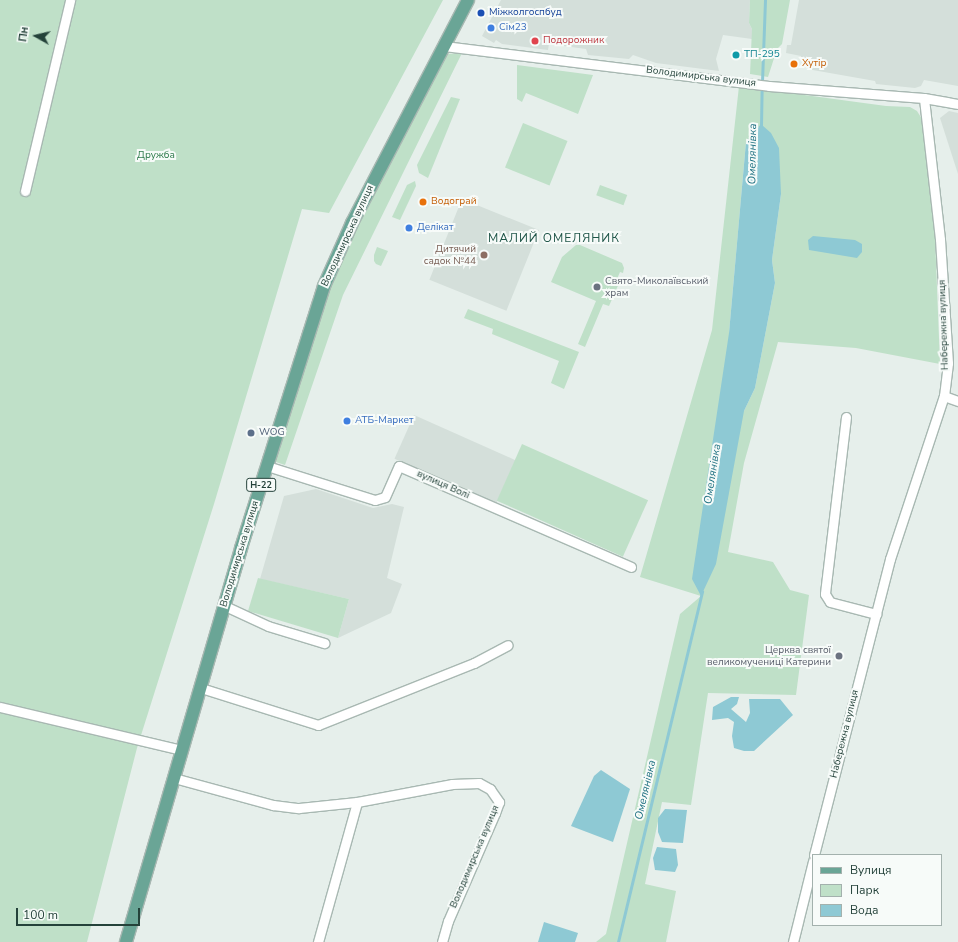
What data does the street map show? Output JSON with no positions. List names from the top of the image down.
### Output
{
  "streets": {
    "main road": ["Володимирська вулиця", "Н-22"],
    "street": ["Набережна вулиця", "вулиця Волі"]
  },
  "crossings": [
    ["Володимирська вулиця", "Набережна вулиця"],
    ["Володимирська вулиця", "вулиця Волі"]
  ],
  "districts": ["МАЛИЙ ОМЕЛЯНИК"],
  "water": ["Омелянівка"],
  "parks": ["Дружба"],
  "places": [
    "Міжколгоспбуд",
    "Сім23",
    "Подорожник",
    "ТП-295",
    "Хутір",
    "Водограй",
    "Делікат",
    "Дитячий садок №44",
    "Свято-Миколаївський храм",
    "АТБ-Маркет",
    "WOG",
    "Церква святої великомучениці Катерини"
  ],
  "legend": ["Вулиця", "Парк", "Вода"],
  "scale_bar": "100 m",
  "north": "left"
}
